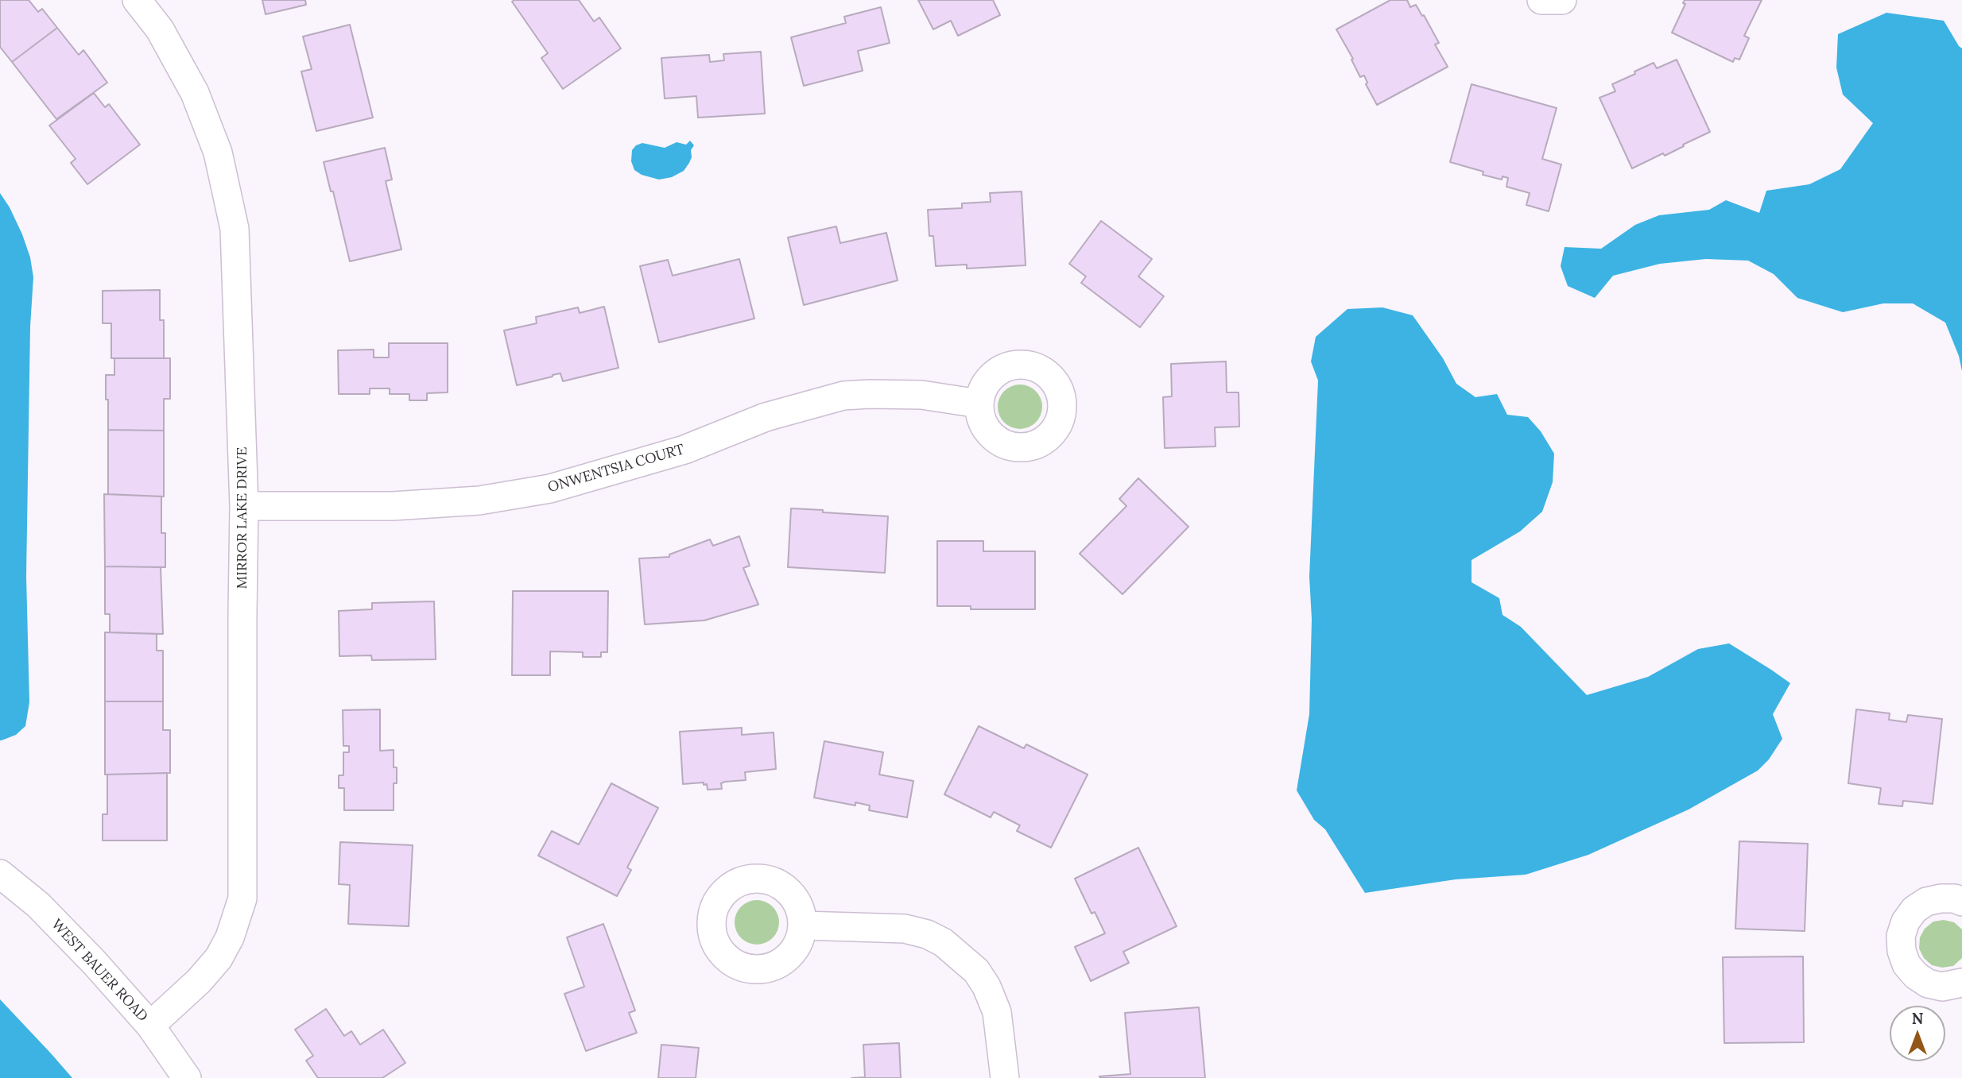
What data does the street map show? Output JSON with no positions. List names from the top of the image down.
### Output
{
  "streets": {
    "street": ["ONWENTSIA COURT", "MIRROR LAKE DRIVE", "WEST BAUER ROAD"]
  },
  "crossings": [
    ["ONWENTSIA COURT", "MIRROR LAKE DRIVE"],
    ["MIRROR LAKE DRIVE", "WEST BAUER ROAD"]
  ],
  "north": "top"
}
